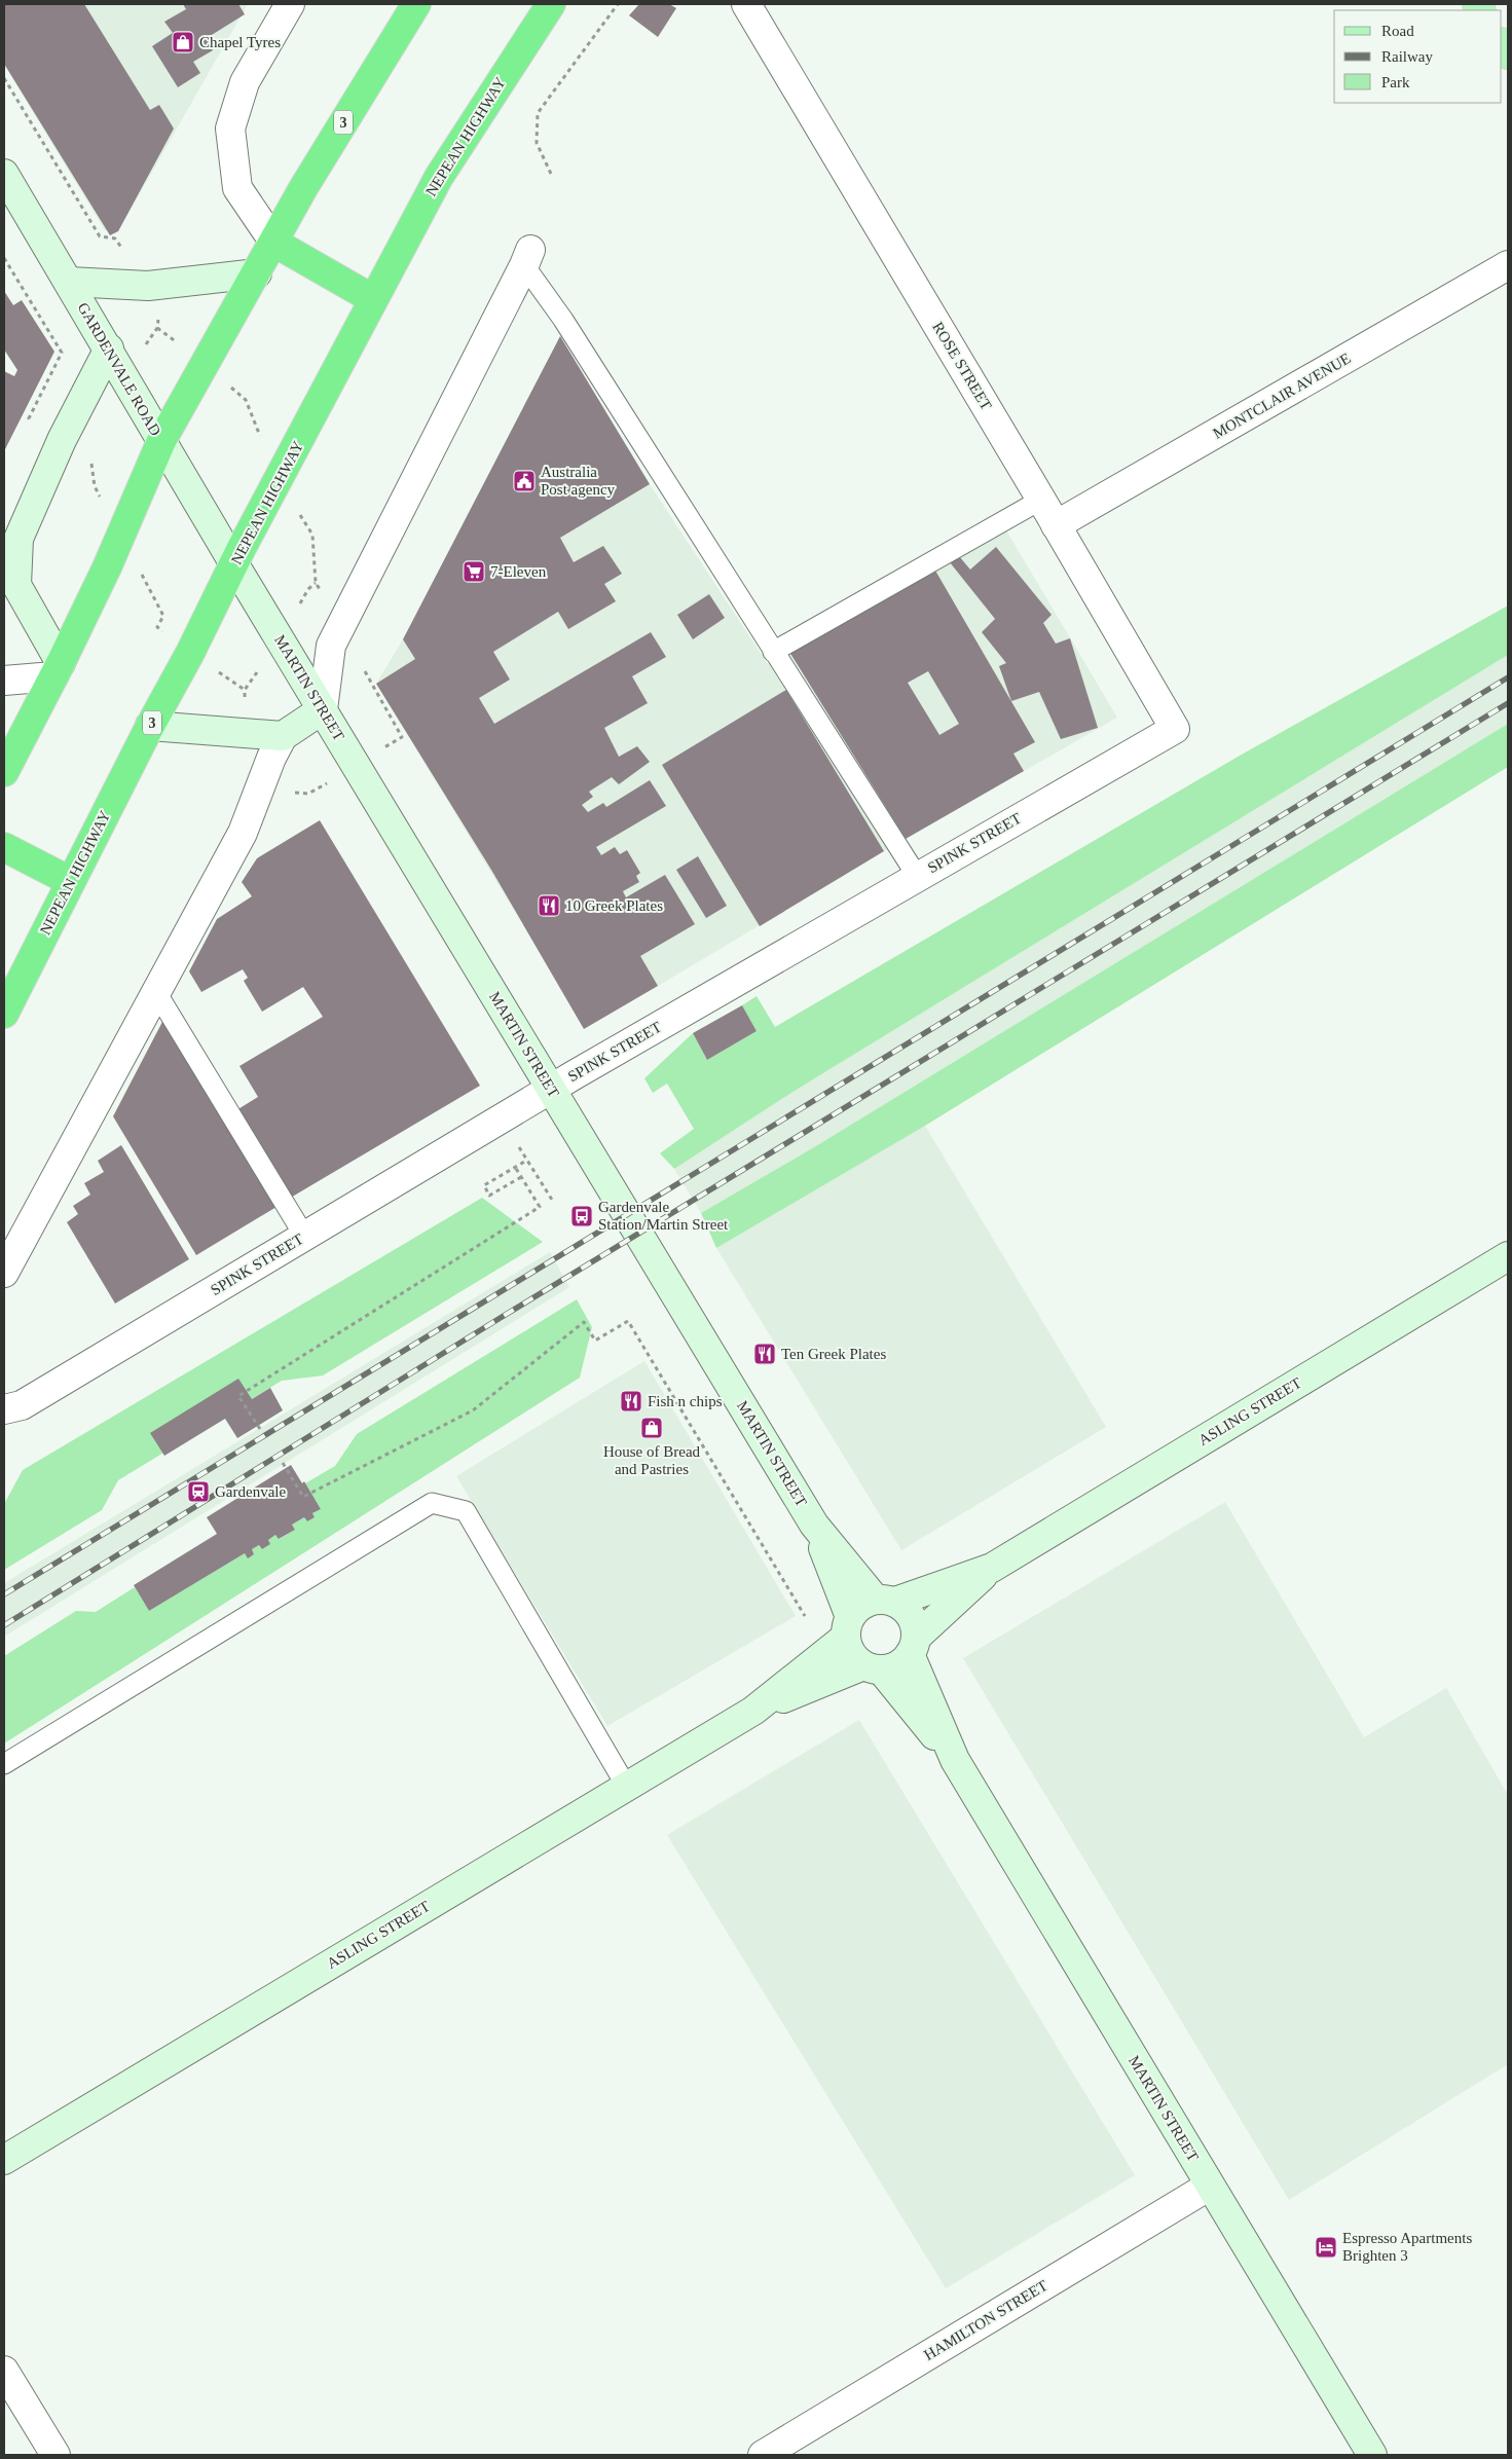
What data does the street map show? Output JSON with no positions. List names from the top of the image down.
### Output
{
  "streets": {
    "highway": ["3", "NEPEAN HIGHWAY"],
    "street": [
      "ROSE STREET",
      "GARDENVALE ROAD",
      "MONTCLAIR AVENUE",
      "MARTIN STREET",
      "SPINK STREET",
      "ASLING STREET",
      "HAMILTON STREET"
    ]
  },
  "crossings": [
    ["3", "GARDENVALE ROAD"],
    ["NEPEAN HIGHWAY", "GARDENVALE ROAD"],
    ["NEPEAN HIGHWAY", "MARTIN STREET"],
    ["ROSE STREET", "MONTCLAIR AVENUE"],
    ["ROSE STREET", "SPINK STREET"],
    ["GARDENVALE ROAD", "MARTIN STREET"],
    ["MARTIN STREET", "SPINK STREET"],
    ["MARTIN STREET", "ASLING STREET"],
    ["MARTIN STREET", "HAMILTON STREET"]
  ],
  "places": {
    "shop": ["Chapel Tyres", "House of Bread and Pastries"],
    "public building": ["Australia Post agency"],
    "supermarket": ["7-Eleven"],
    "restaurant": ["10 Greek Plates", "Ten Greek Plates", "Fish n chips"],
    "bus stop": ["Gardenvale Station/Martin Street"],
    "station": ["Gardenvale"],
    "hotel": ["Espresso Apartments Brighten 3"]
  },
  "legend": ["Road", "Railway", "Park"]
}
